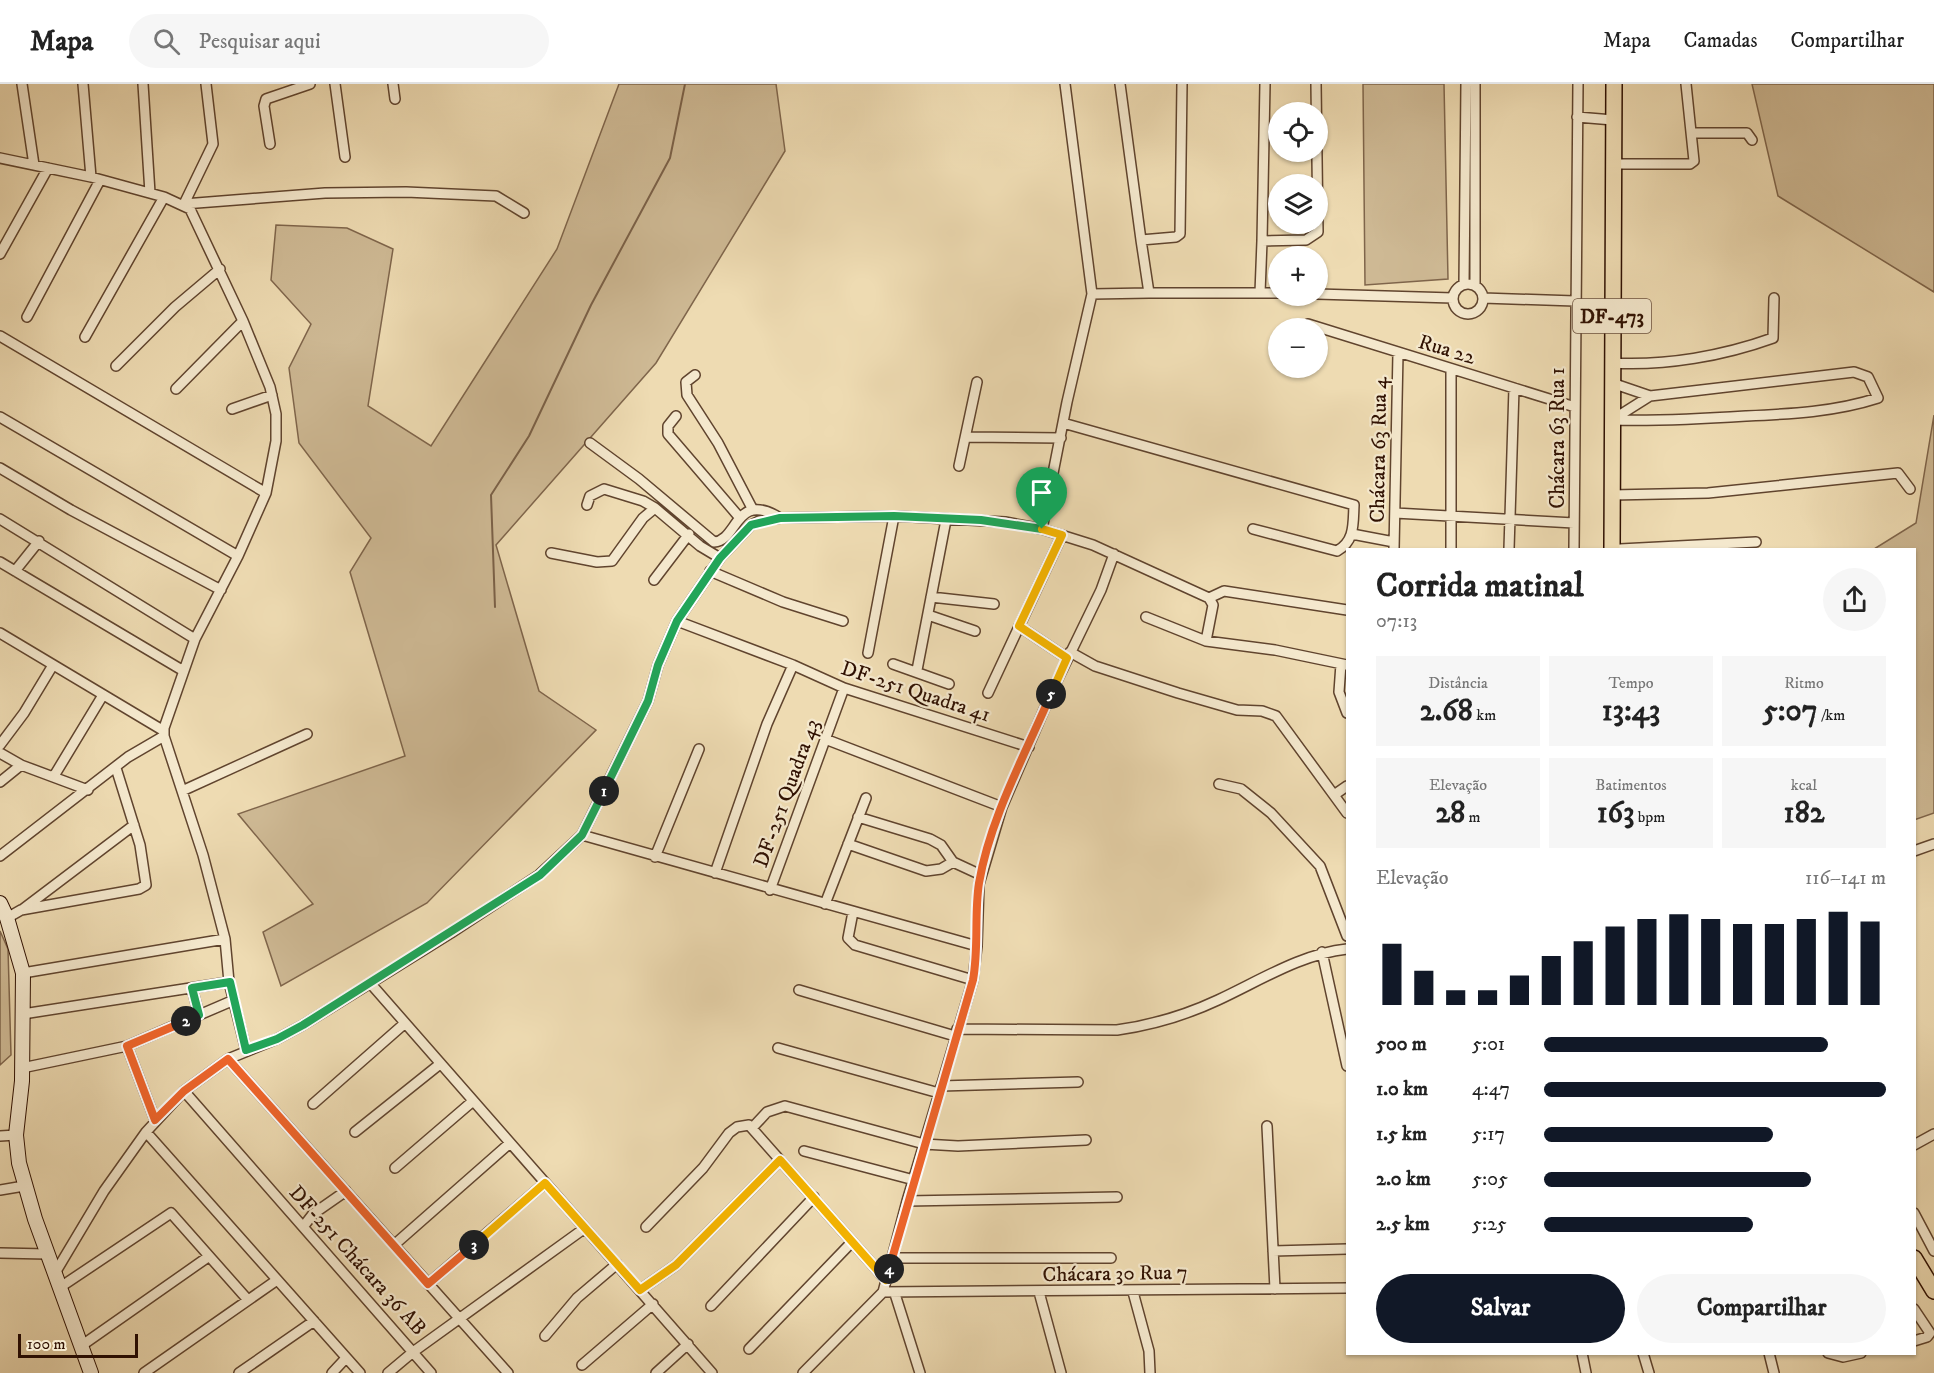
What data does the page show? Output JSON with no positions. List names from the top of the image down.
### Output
{
  "streets": {
    "main road": ["DF-473"],
    "street": [
      "Rua 22",
      "Chácara 63 Rua 1",
      "Chácara 63 Rua 4",
      "DF-251 Quadra 41",
      "DF-251 Quadra 43",
      "DF-251 Chácara 36 AB",
      "Chácara 30 Rua 7"
    ]
  },
  "crossings": [
    ["Rua 22", "Chácara 63 Rua 1"],
    ["Rua 22", "Chácara 63 Rua 4"],
    ["DF-251 Quadra 41", "DF-251 Quadra 43"]
  ],
  "scale_bar": "100 m",
  "page": {
    "header": "Mapa",
    "search": "Pesquisar aqui",
    "nav": ["Mapa", "Camadas", "Compartilhar"],
    "map_buttons": ["+", "−"],
    "heading": ["Corrida matinal", "07:13"],
    "stats": [
      ["Distância", "2.68 km"],
      ["Tempo", "13:43"],
      ["Ritmo", "5:07 /km"],
      ["Elevação", "28 m"],
      ["Batimentos", "163 bpm"],
      ["kcal", "182"]
    ],
    "pins": [
      "5",
      "1",
      "2",
      "3",
      "4"
    ],
    "chart": ["Elevação", "116–141 m"],
    "list": [
      {
        "name": "500 m",
        "note": "5:01"
      },
      {
        "name": "1.0 km",
        "note": "4:47"
      },
      {
        "name": "1.5 km",
        "note": "5:17"
      },
      {
        "name": "2.0 km",
        "note": "5:05"
      },
      {
        "name": "2.5 km",
        "note": "5:25"
      }
    ],
    "buttons": ["Salvar", "Compartilhar"],
    "scale": "100 m"
  }
}
